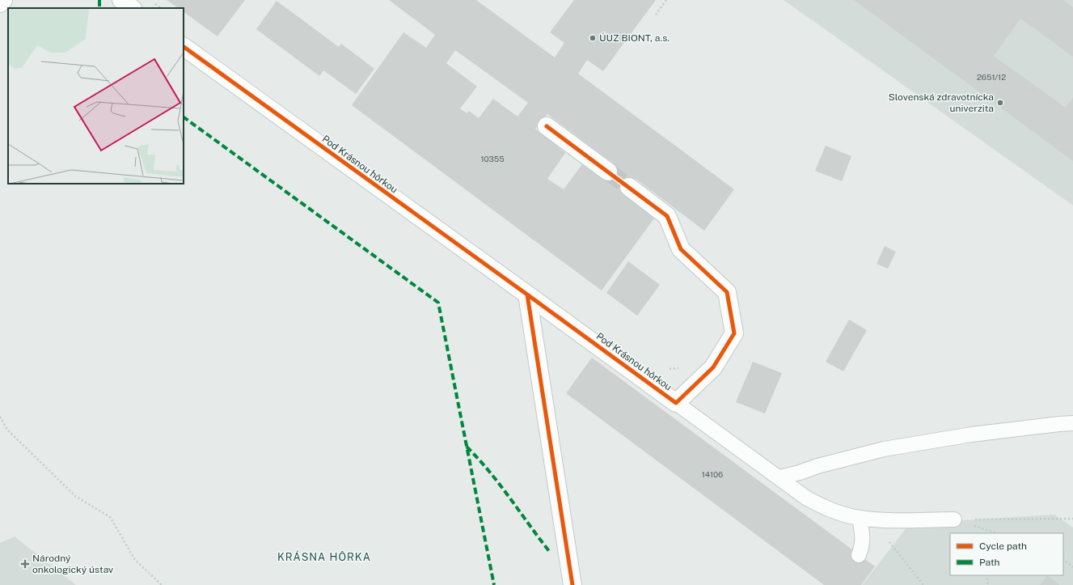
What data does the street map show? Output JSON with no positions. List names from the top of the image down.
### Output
{
  "streets": {
    "street": ["Pod Krásnou hôrkou"]
  },
  "districts": ["KRÁSNA HÔRKA"],
  "places": {
    "other": ["ÚUZ BIONT, a.s.", "Slovenská zdravotnícka univerzita"],
    "health": ["Národný onkologický ústav"]
  },
  "house_numbers": ["2651/12", "10355", "14106"],
  "legend": ["Cycle path", "Path"]
}
